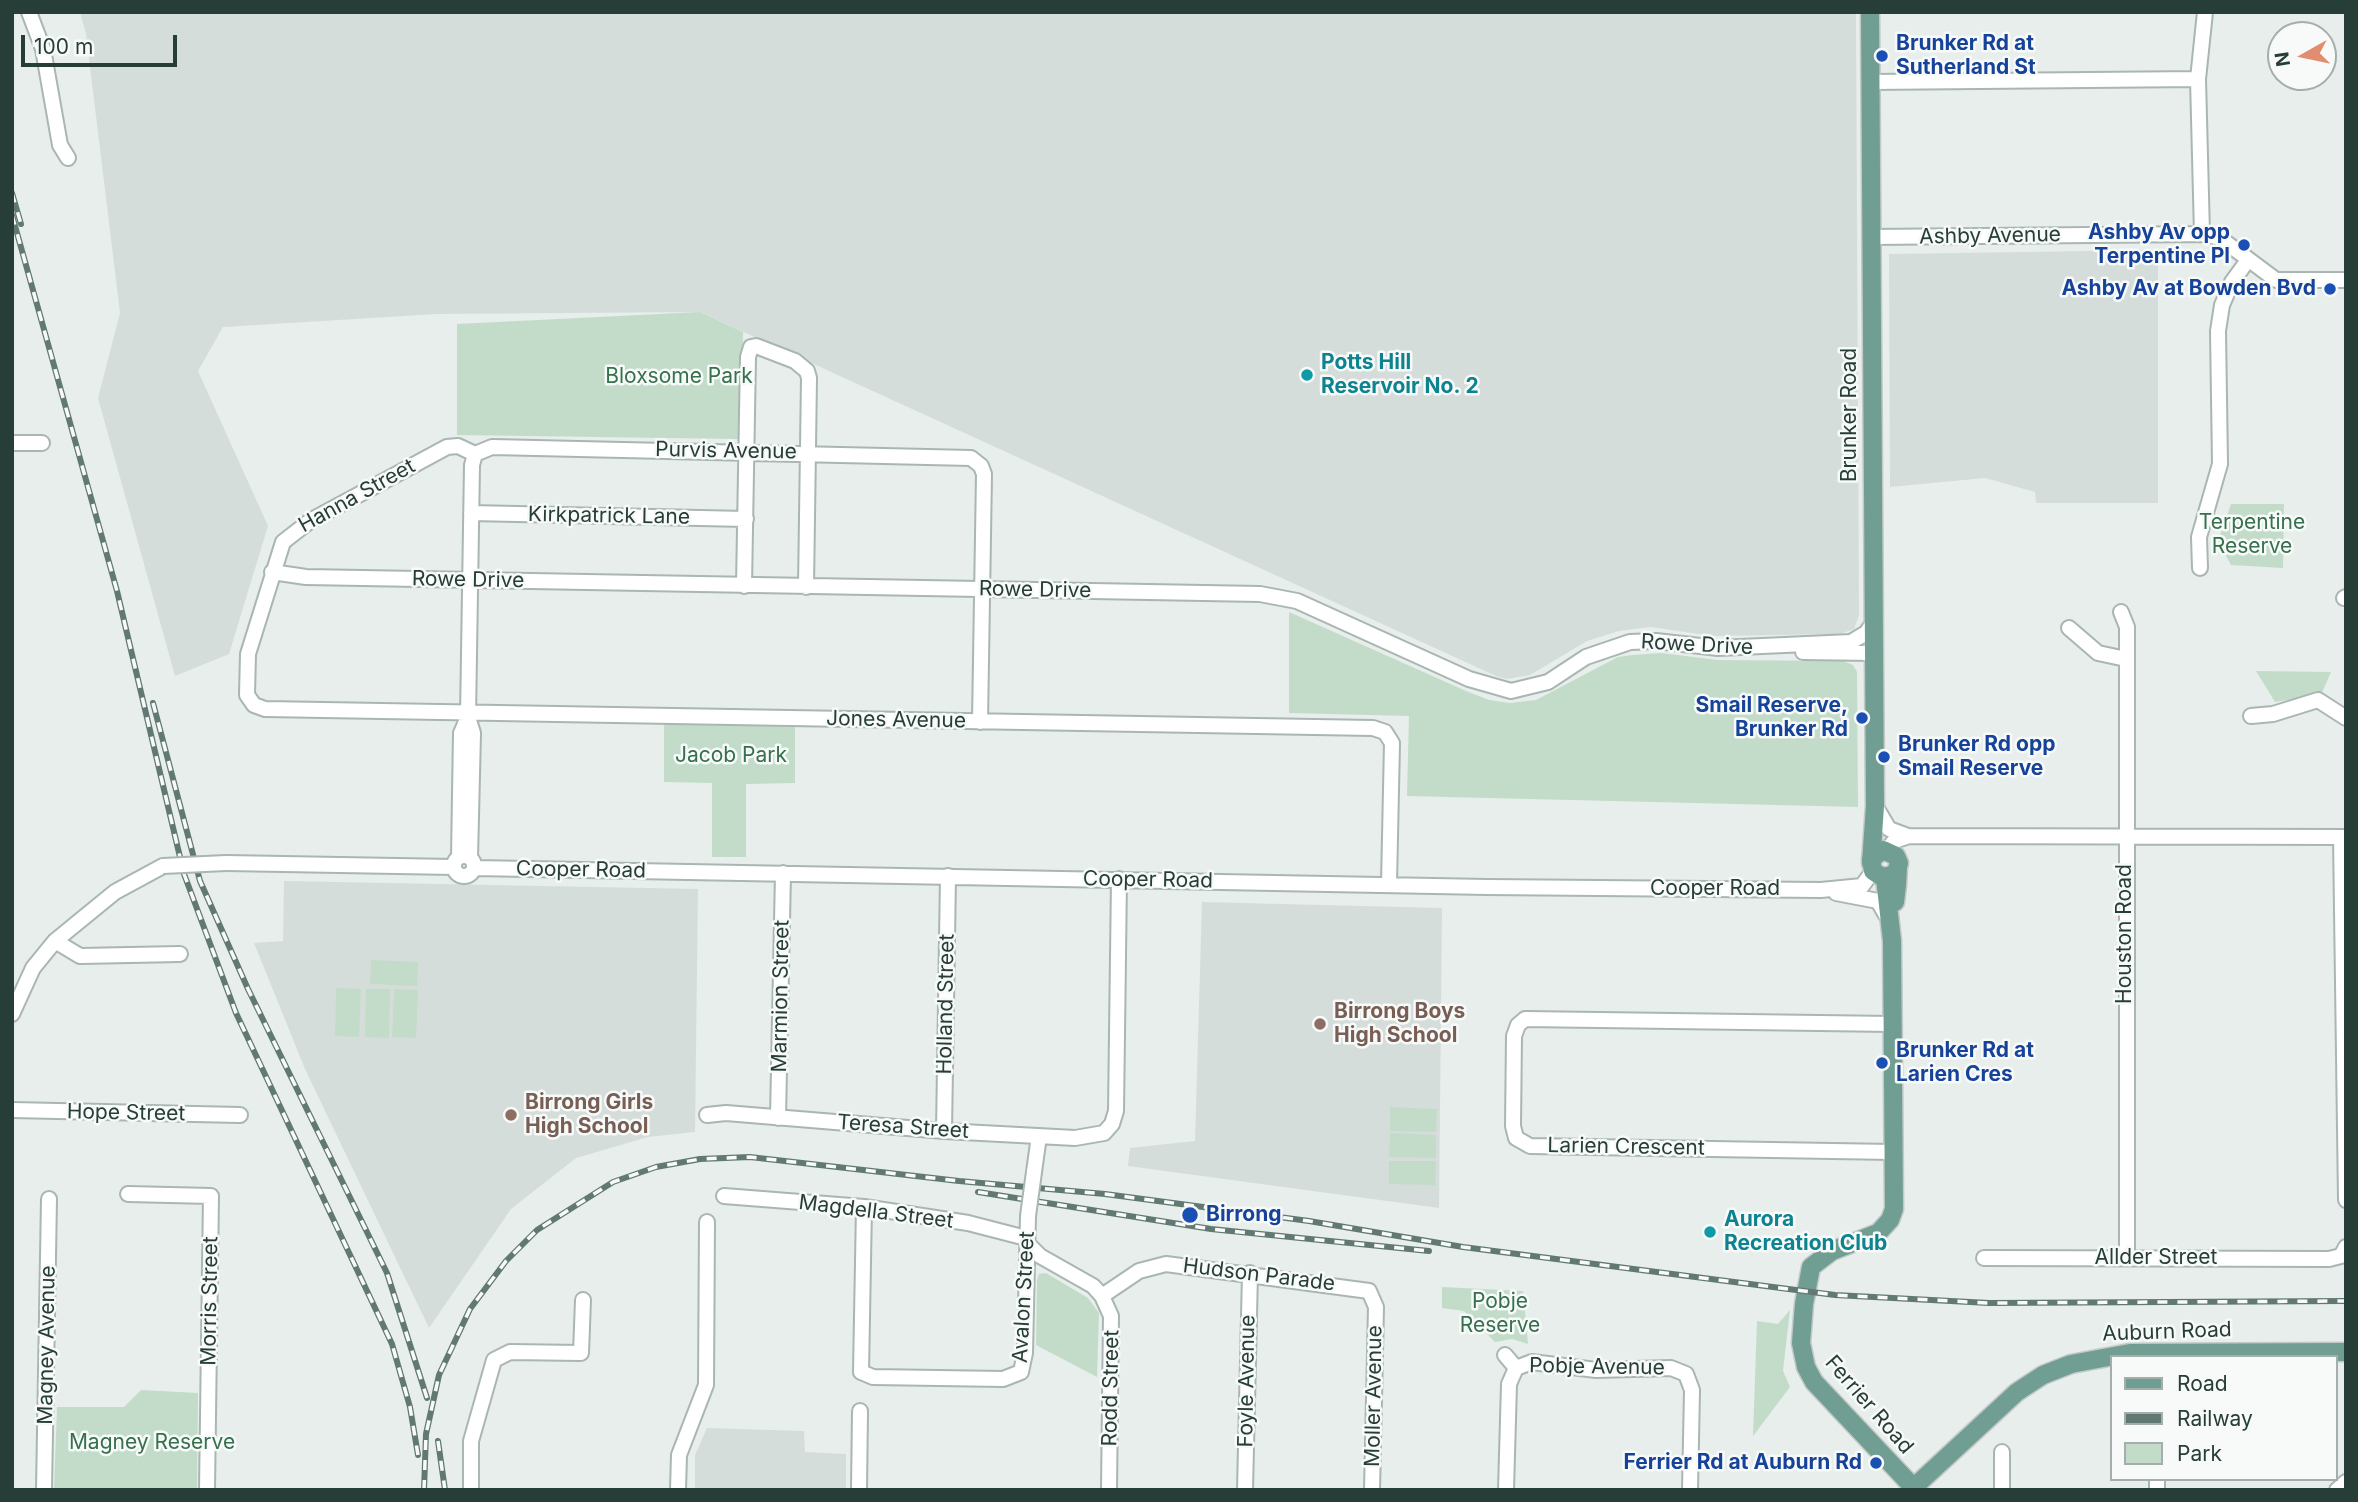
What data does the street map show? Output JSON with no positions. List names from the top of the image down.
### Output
{
  "streets": {
    "main road": ["Brunker Road", "Auburn Road", "Ferrier Road"],
    "street": [
      "Ashby Avenue",
      "Purvis Avenue",
      "Hanna Street",
      "Kirkpatrick Lane",
      "Rowe Drive",
      "Jones Avenue",
      "Cooper Road",
      "Houston Road",
      "Marmion Street",
      "Holland Street",
      "Hope Street",
      "Teresa Street",
      "Larien Crescent",
      "Magdella Street",
      "Allder Street",
      "Hudson Parade",
      "Avalon Street",
      "Morris Street",
      "Magney Avenue",
      "Pobje Avenue",
      "Foyle Avenue",
      "Rodd Street",
      "Moller Avenue"
    ]
  },
  "crossings": [
    ["Ashby Avenue", "Brunker Road"],
    ["Brunker Road", "Rowe Drive"],
    ["Brunker Road", "Larien Crescent"],
    ["Brunker Road", "Ferrier Road"],
    ["Purvis Avenue", "Hanna Street"],
    ["Purvis Avenue", "Rowe Drive"],
    ["Hanna Street", "Rowe Drive"],
    ["Hanna Street", "Jones Avenue"],
    ["Jones Avenue", "Cooper Road"],
    ["Cooper Road", "Marmion Street"],
    ["Cooper Road", "Holland Street"],
    ["Cooper Road", "Teresa Street"],
    ["Houston Road", "Allder Street"],
    ["Marmion Street", "Teresa Street"],
    ["Holland Street", "Teresa Street"],
    ["Teresa Street", "Avalon Street"],
    ["Magdella Street", "Avalon Street"],
    ["Hudson Parade", "Foyle Avenue"],
    ["Hudson Parade", "Rodd Street"],
    ["Hudson Parade", "Moller Avenue"],
    ["Auburn Road", "Ferrier Road"]
  ],
  "parks": [
    "Bloxsome Park",
    "Terpentine Reserve",
    "Jacob Park",
    "Pobje Reserve",
    "Magney Reserve"
  ],
  "places": [
    "Brunker Rd at Sutherland St",
    "Ashby Av opp Terpentine Pl",
    "Ashby Av at Bowden Bvd",
    "Potts Hill Reservoir No. 2",
    "Smail Reserve, Brunker Rd",
    "Brunker Rd opp Smail Reserve",
    "Birrong Boys High School",
    "Brunker Rd at Larien Cres",
    "Birrong Girls High School",
    "Birrong",
    "Aurora Recreation Club",
    "Ferrier Rd at Auburn Rd"
  ],
  "legend": ["Road", "Railway", "Park"],
  "scale_bar": "100 m",
  "north": "left"
}
